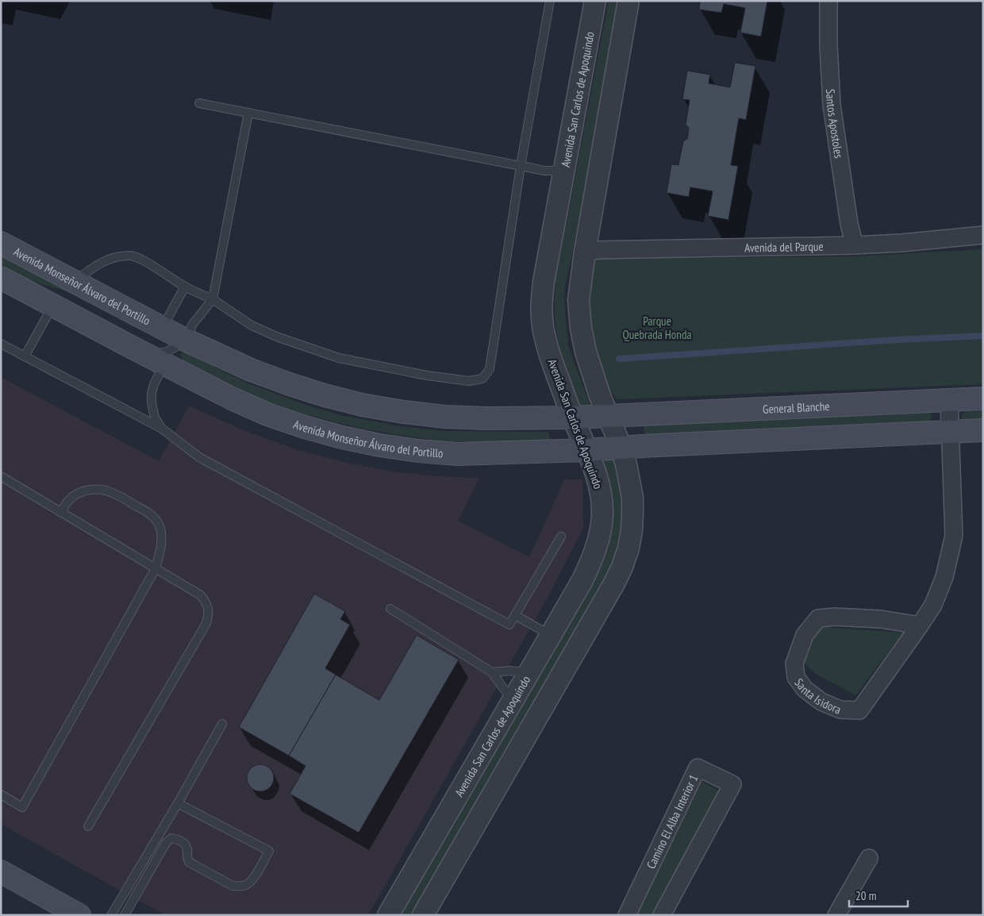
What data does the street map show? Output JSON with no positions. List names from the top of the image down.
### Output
{
  "streets": {
    "main road": ["Avenida Monseñor Álvaro del Portillo", "General Blanche"],
    "street": [
      "Avenida San Carlos de Apoquindo",
      "Santos Apostoles",
      "Avenida del Parque",
      "Santa Isidora",
      "Camino El Alba Interior 1"
    ]
  },
  "crossings": [
    ["Avenida San Carlos de Apoquindo", "Avenida Monseñor Álvaro del Portillo"],
    ["Santos Apostoles", "Avenida del Parque"],
    ["Avenida Monseñor Álvaro del Portillo", "General Blanche"],
    ["General Blanche", "Santa Isidora"]
  ],
  "parks": ["Parque Quebrada Honda"],
  "scale_bar": "20 m"
}
